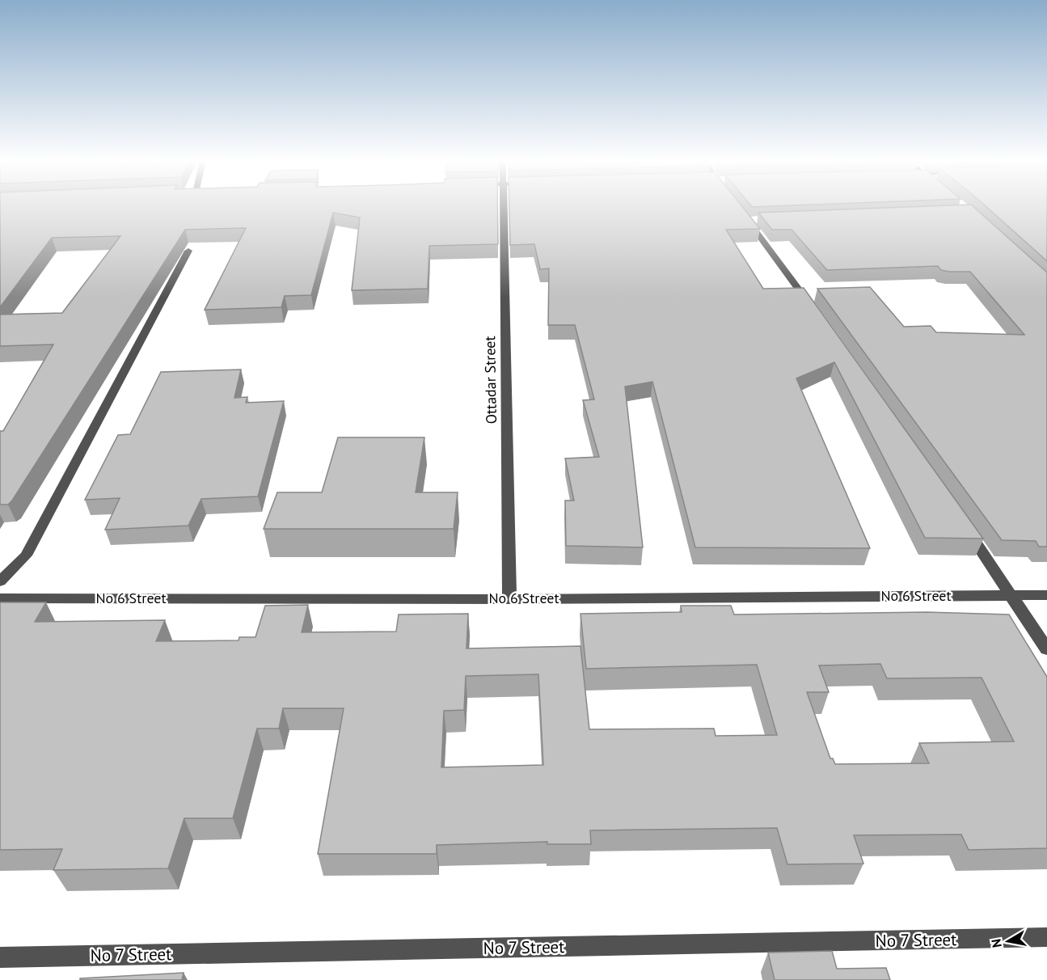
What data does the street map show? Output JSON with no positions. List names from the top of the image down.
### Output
{
  "streets": {
    "street": ["Ottadar Street", "No 6 Street", "No 7 Street"]
  },
  "crossings": [
    ["Ottadar Street", "No 6 Street"]
  ],
  "north": "left"
}
